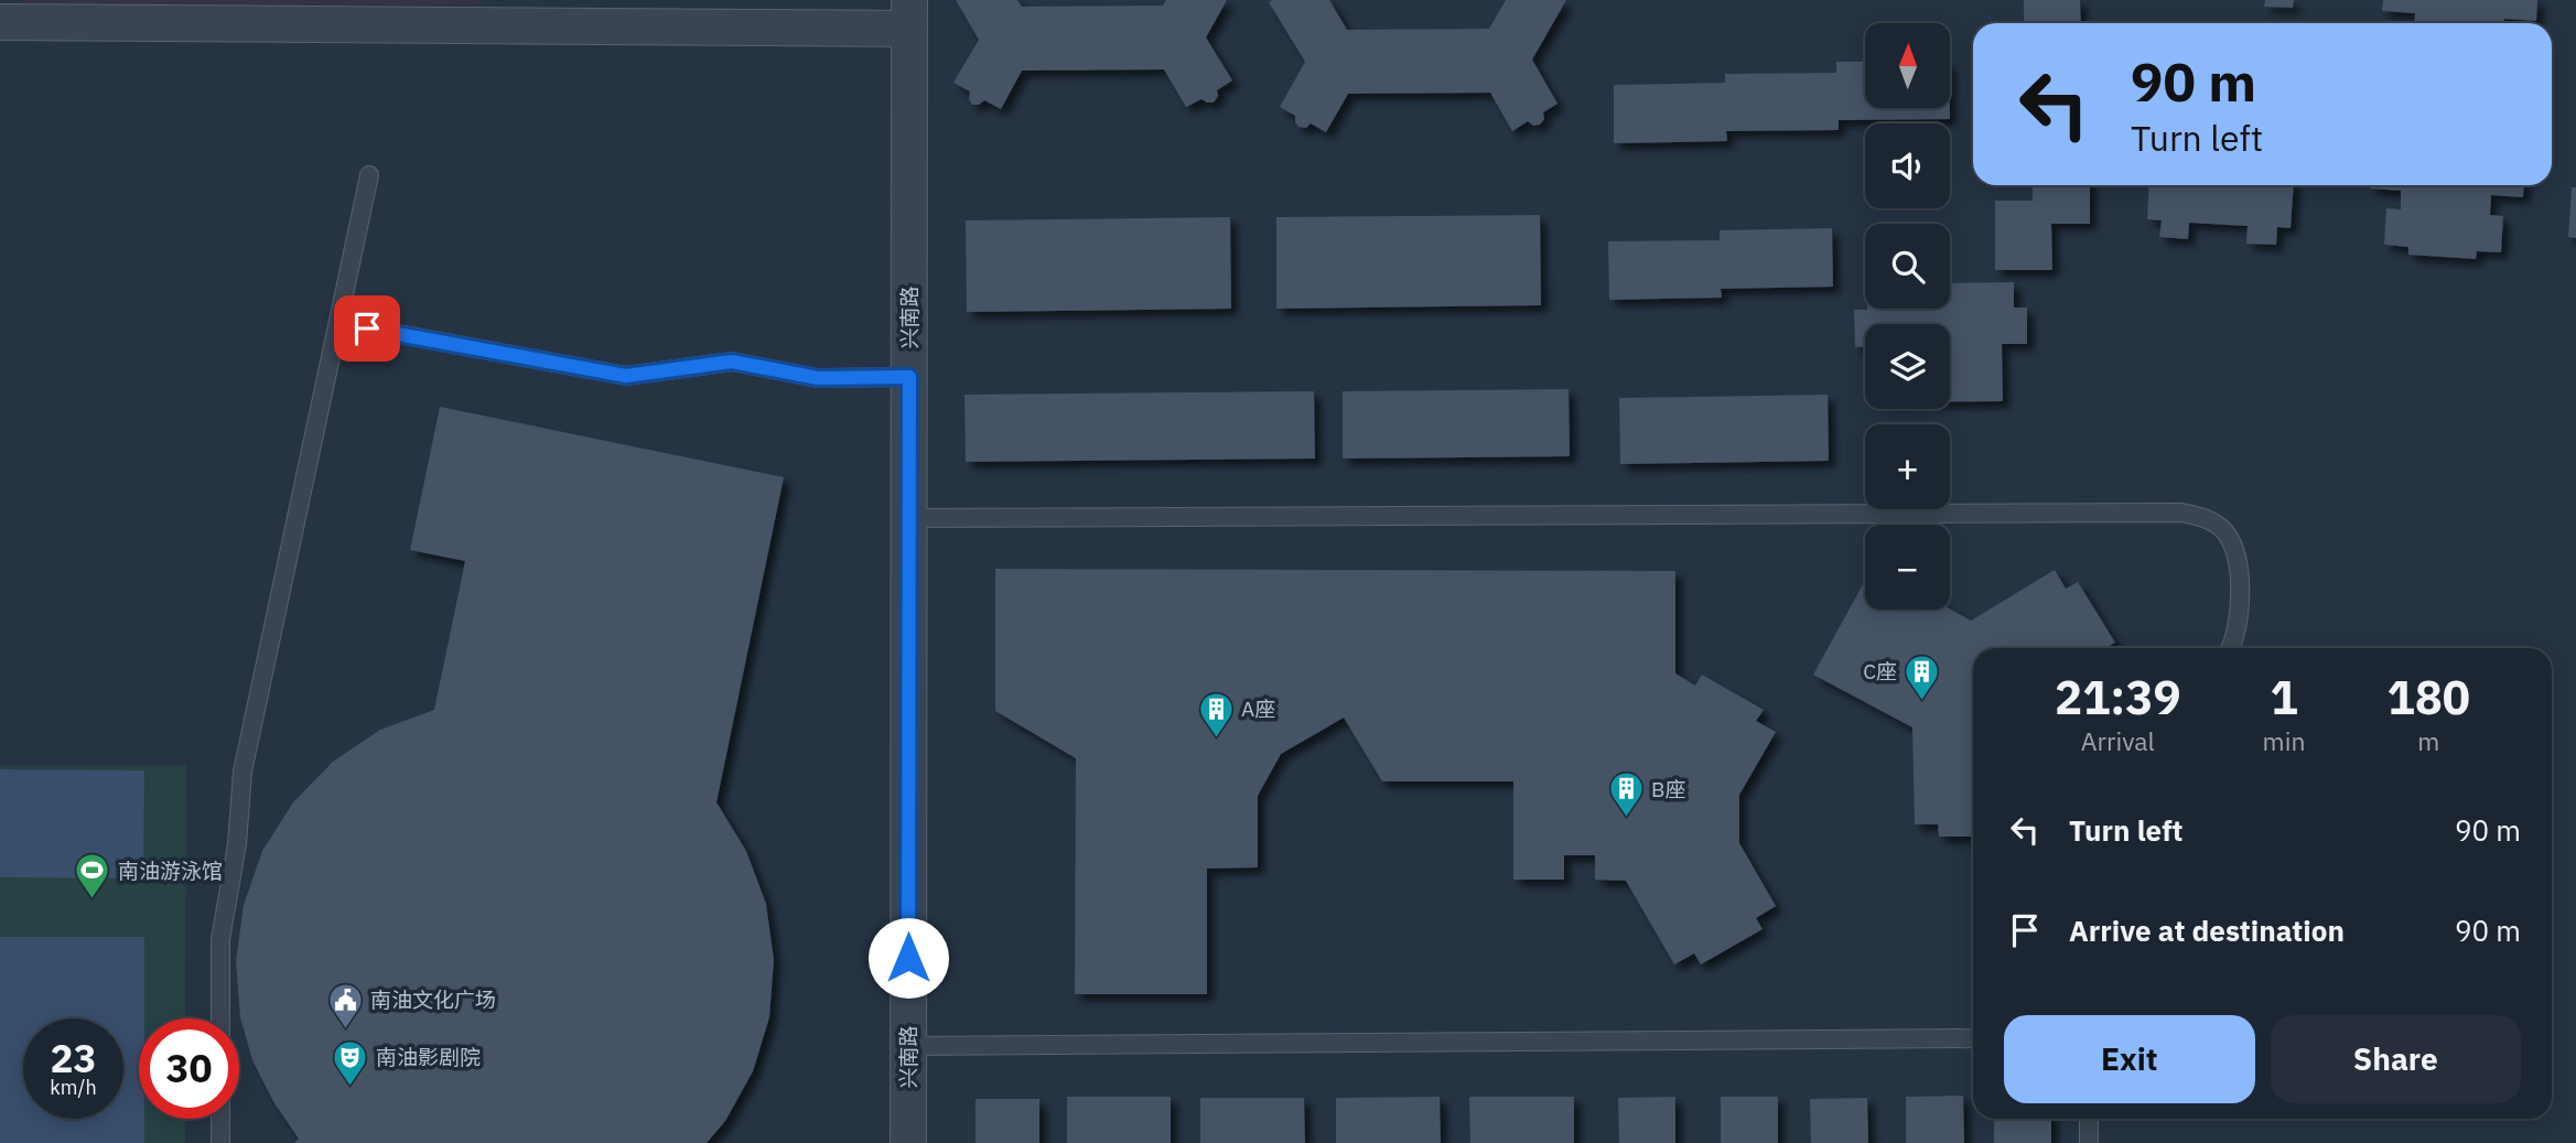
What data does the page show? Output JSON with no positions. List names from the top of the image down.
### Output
{
  "streets": {
    "street": ["兴南路"]
  },
  "places": {
    "building": ["C座", "A座", "B座"],
    "sports": ["南油游泳馆"],
    "public building": ["南油文化广场"],
    "theatre": ["南油影剧院"]
  },
  "north": "top",
  "page": {
    "map_buttons": ["+", "−"],
    "turn": ["90 m", "Turn left"],
    "eta": [
      "21:39",
      "Arrival",
      "1",
      "min",
      "180",
      "m"
    ],
    "list": [
      {
        "name": "Turn left",
        "value": "90 m"
      },
      {
        "name": "Arrive at destination",
        "value": "90 m"
      }
    ],
    "buttons": ["Exit", "Share"],
    "speed": "23 km/h",
    "limit": "30"
  }
}
